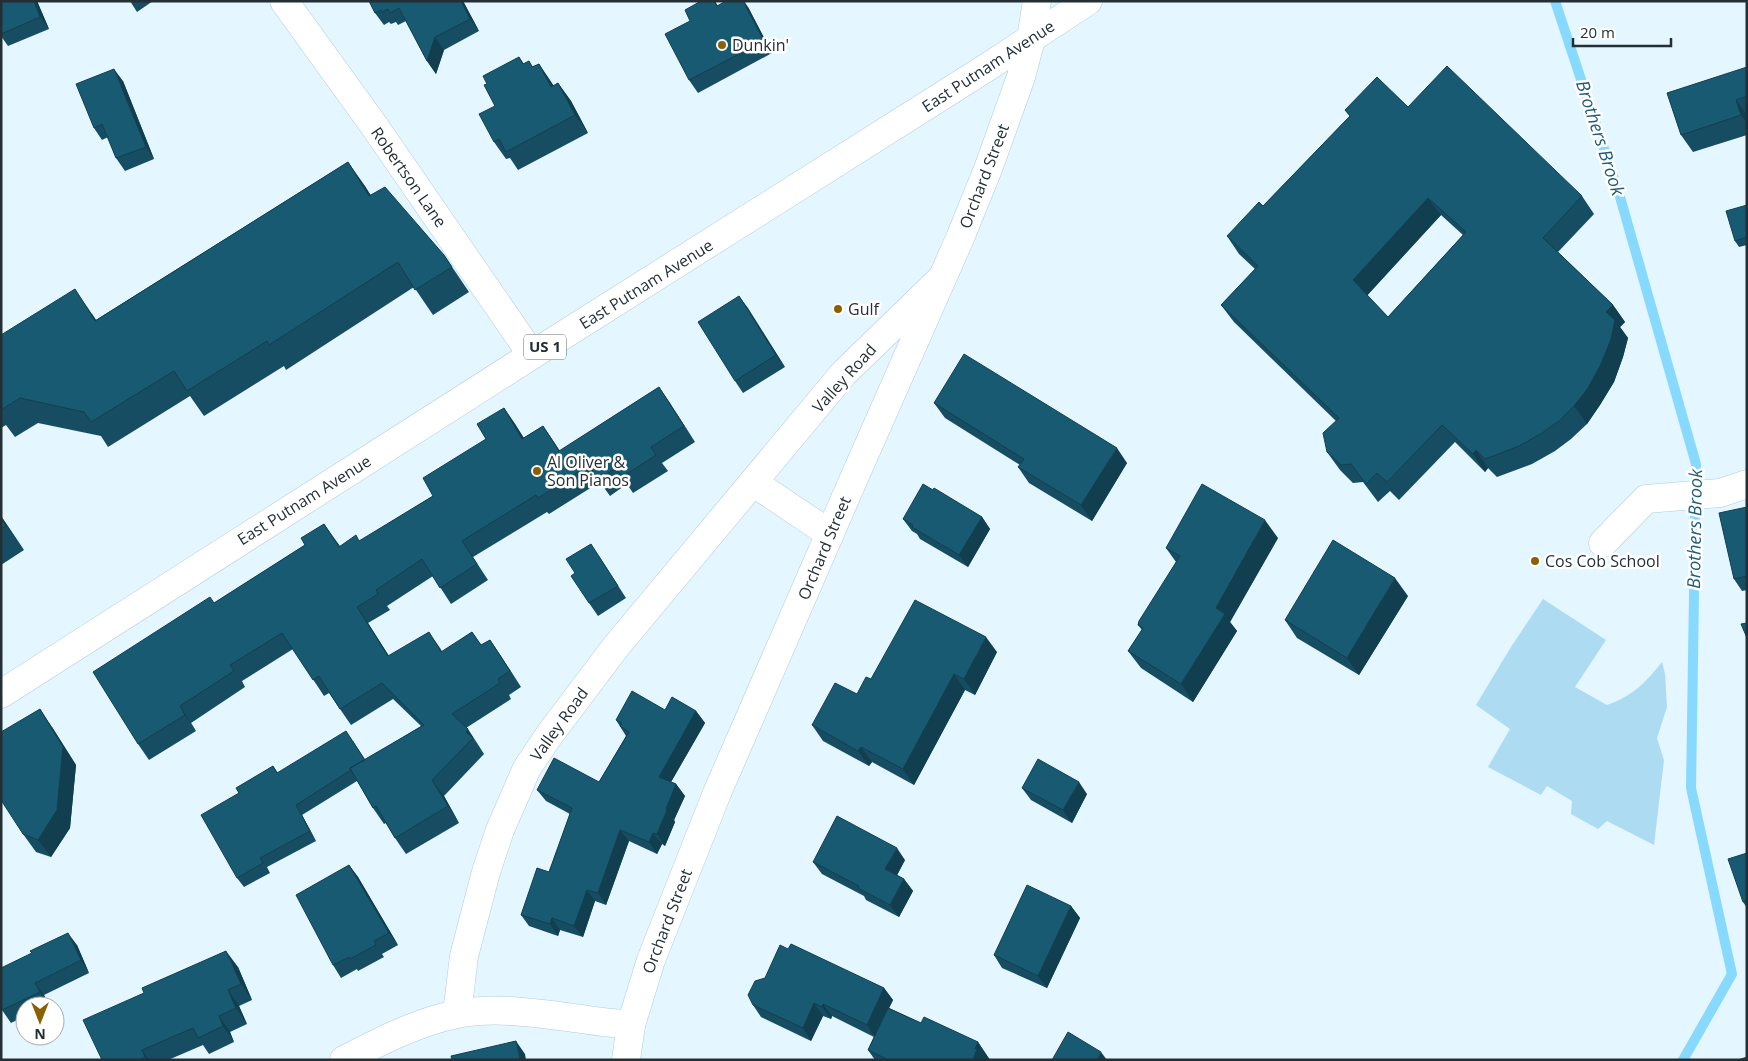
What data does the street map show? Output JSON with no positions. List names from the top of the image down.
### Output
{
  "streets": {
    "main road": [
      "East Putnam Avenue",
      "Orchard Street",
      "Robertson Lane",
      "US 1",
      "Valley Road"
    ]
  },
  "crossings": [
    ["East Putnam Avenue", "Orchard Street"],
    ["East Putnam Avenue", "Robertson Lane"],
    ["Orchard Street", "Valley Road"]
  ],
  "water": ["Brothers Brook"],
  "places": [
    "Dunkin'",
    "Gulf",
    "Al Oliver & Son Pianos",
    "Cos Cob School"
  ],
  "scale_bar": "20 m",
  "north": "bottom"
}
